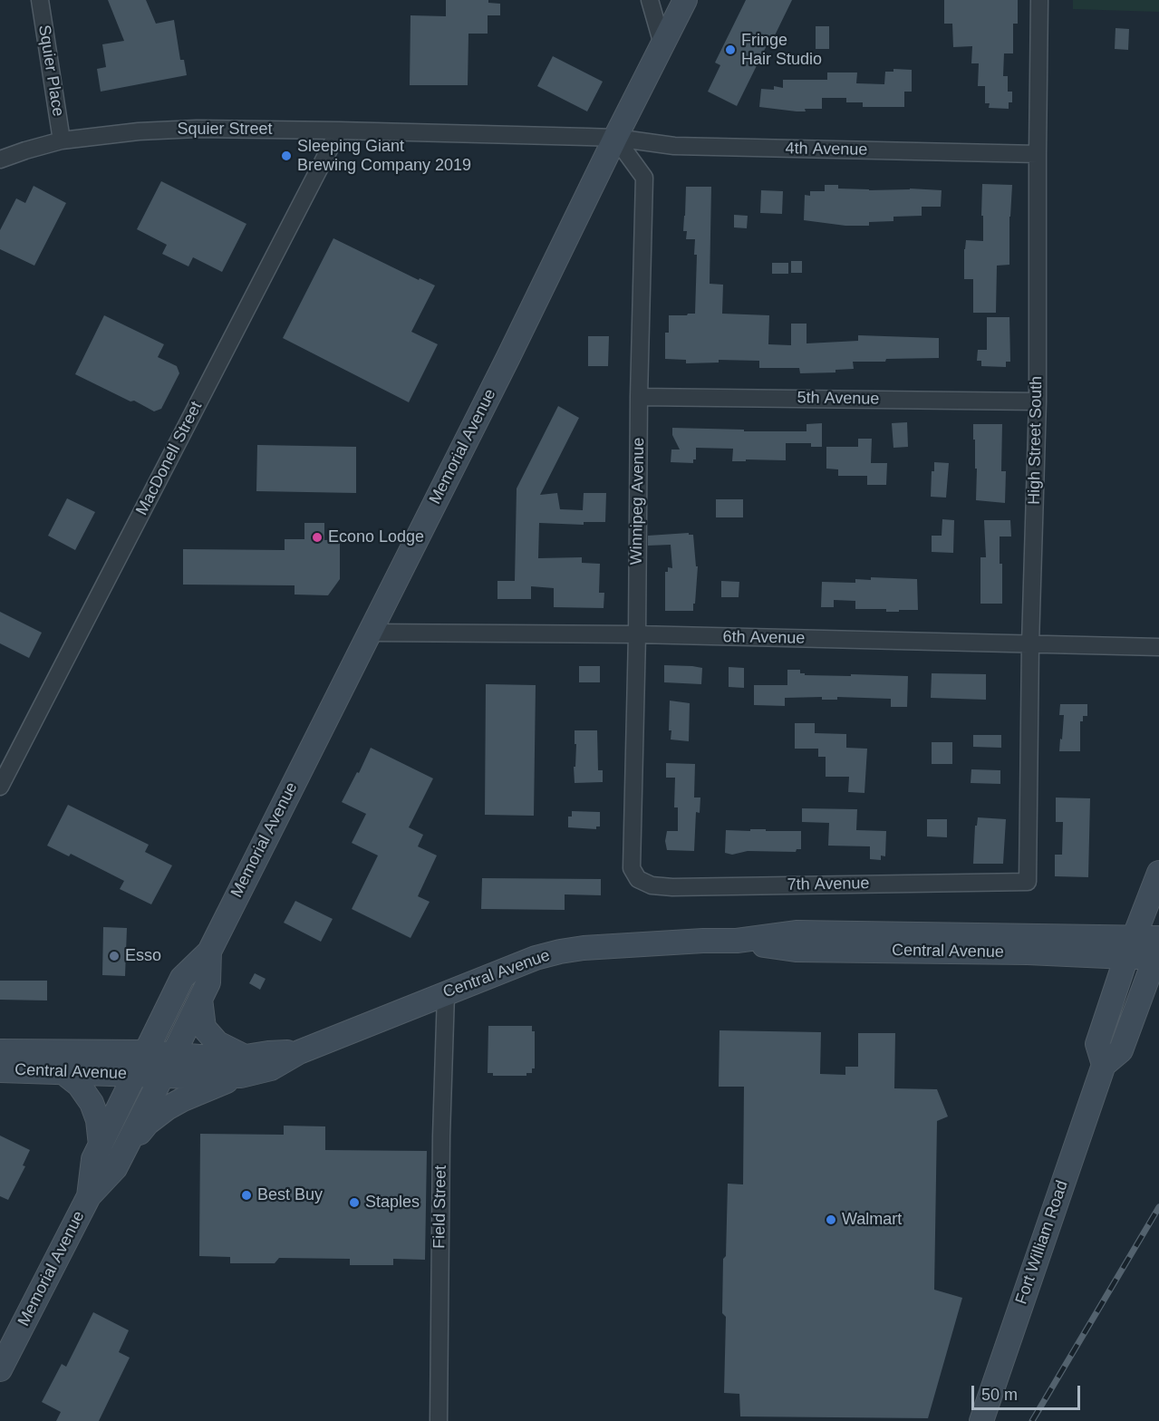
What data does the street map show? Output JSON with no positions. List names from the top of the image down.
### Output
{
  "streets": {
    "main road": ["Memorial Avenue", "Central Avenue", "Fort William Road"],
    "street": [
      "Squier Place",
      "Squier Street",
      "4th Avenue",
      "5th Avenue",
      "High Street South",
      "MacDonell Street",
      "Winnipeg Avenue",
      "6th Avenue",
      "7th Avenue",
      "Field Street"
    ]
  },
  "crossings": [
    ["Squier Place", "Squier Street"],
    ["Squier Street", "4th Avenue"],
    ["Squier Street", "Memorial Avenue"],
    ["Squier Street", "MacDonell Street"],
    ["Squier Street", "Winnipeg Avenue"],
    ["4th Avenue", "High Street South"],
    ["4th Avenue", "Memorial Avenue"],
    ["4th Avenue", "Winnipeg Avenue"],
    ["5th Avenue", "High Street South"],
    ["5th Avenue", "Winnipeg Avenue"],
    ["High Street South", "6th Avenue"],
    ["High Street South", "7th Avenue"],
    ["Memorial Avenue", "Winnipeg Avenue"],
    ["Memorial Avenue", "6th Avenue"],
    ["Memorial Avenue", "Central Avenue"],
    ["Winnipeg Avenue", "6th Avenue"],
    ["Winnipeg Avenue", "7th Avenue"],
    ["Central Avenue", "Field Street"],
    ["Central Avenue", "Fort William Road"]
  ],
  "places": [
    "Fringe Hair Studio",
    "Sleeping Giant Brewing Company 2019",
    "Econo Lodge",
    "Esso",
    "Best Buy",
    "Staples",
    "Walmart"
  ],
  "scale_bar": "50 m"
}
